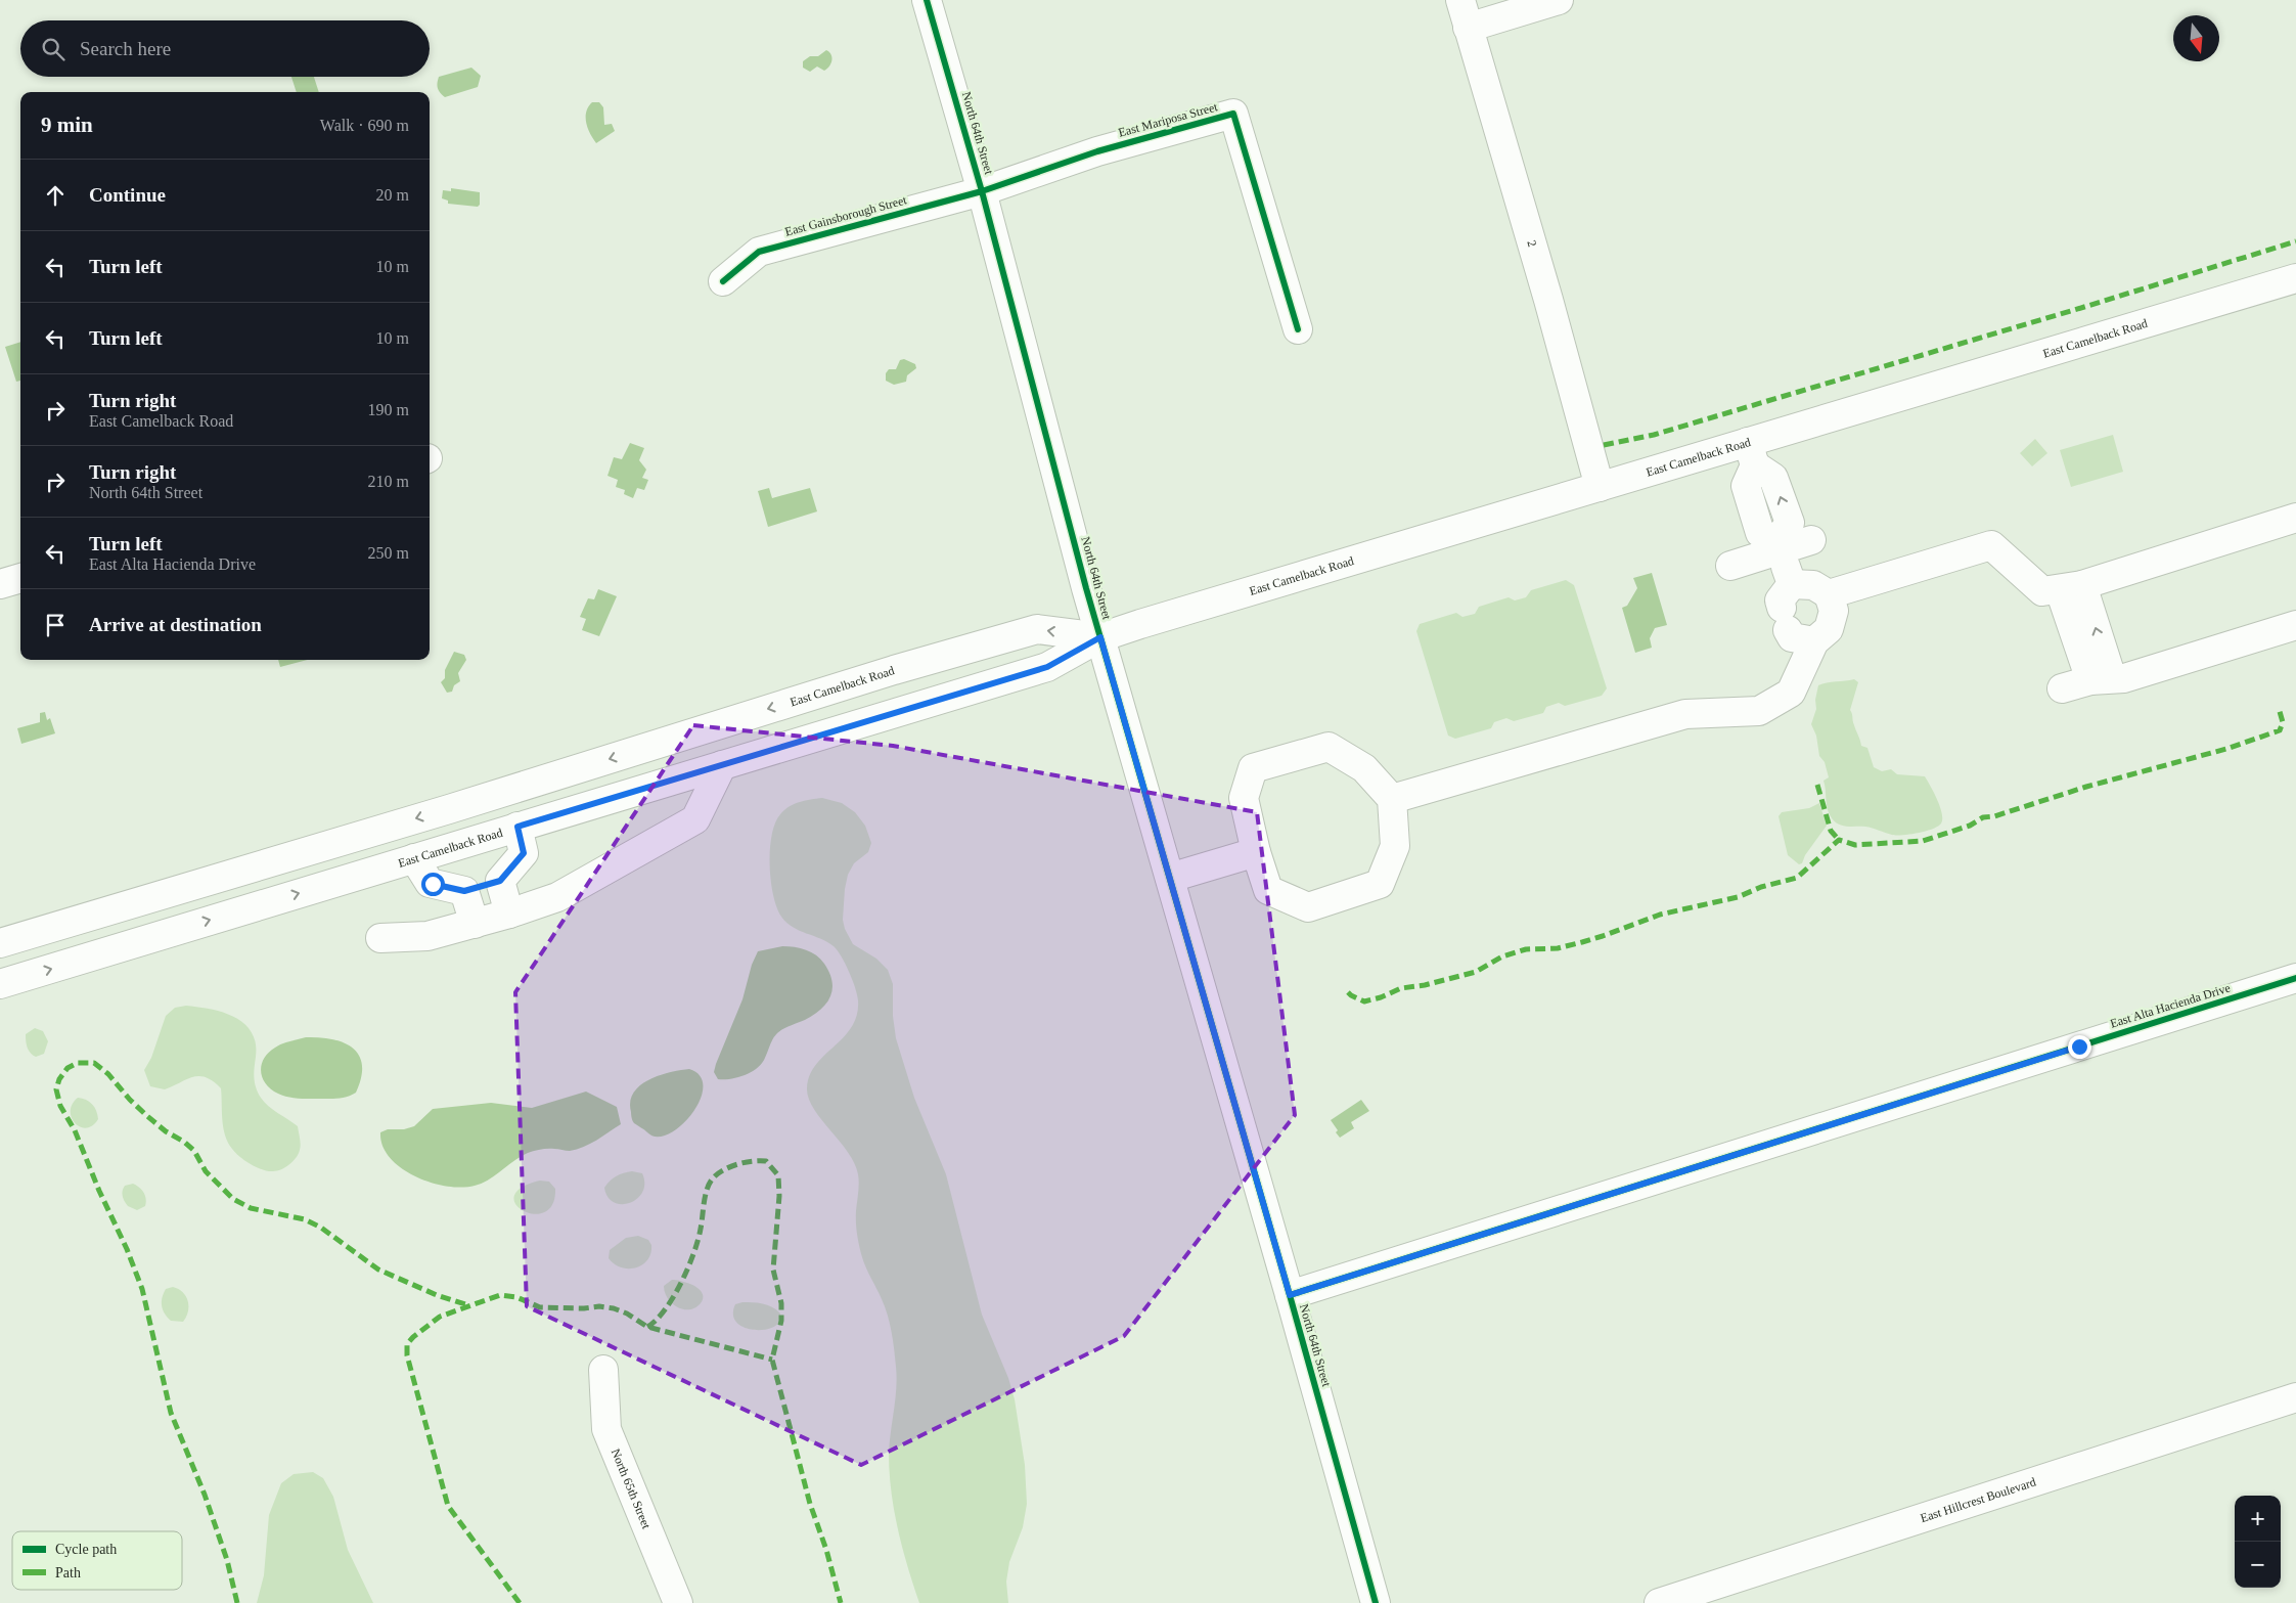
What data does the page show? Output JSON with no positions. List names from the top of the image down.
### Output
{
  "streets": {
    "street": [
      "East Mariposa Street",
      "North 64th Street",
      "East Gainsborough Street",
      "2",
      "East Camelback Road",
      "East Alta Hacienda Drive",
      "North 65th Street",
      "East Hillcrest Boulevard"
    ]
  },
  "crossings": [
    ["East Mariposa Street", "North 64th Street"],
    ["East Mariposa Street", "East Gainsborough Street"],
    ["North 64th Street", "East Gainsborough Street"],
    ["North 64th Street", "East Camelback Road"],
    ["North 64th Street", "East Alta Hacienda Drive"],
    ["2", "East Camelback Road"]
  ],
  "legend": ["Cycle path", "Path"],
  "north": "bottom",
  "page": {
    "search": "Search here",
    "heading": ["9 min", "Walk · 690 m"],
    "list": [
      ["Continue", "20 m"],
      ["Turn left", "10 m"],
      ["Turn left", "10 m"],
      ["Turn right", "East Camelback Road", "190 m"],
      ["Turn right", "North 64th Street", "210 m"],
      ["Turn left", "East Alta Hacienda Drive", "250 m"],
      "Arrive at destination"
    ],
    "map_buttons": ["+", "−"]
  }
}
